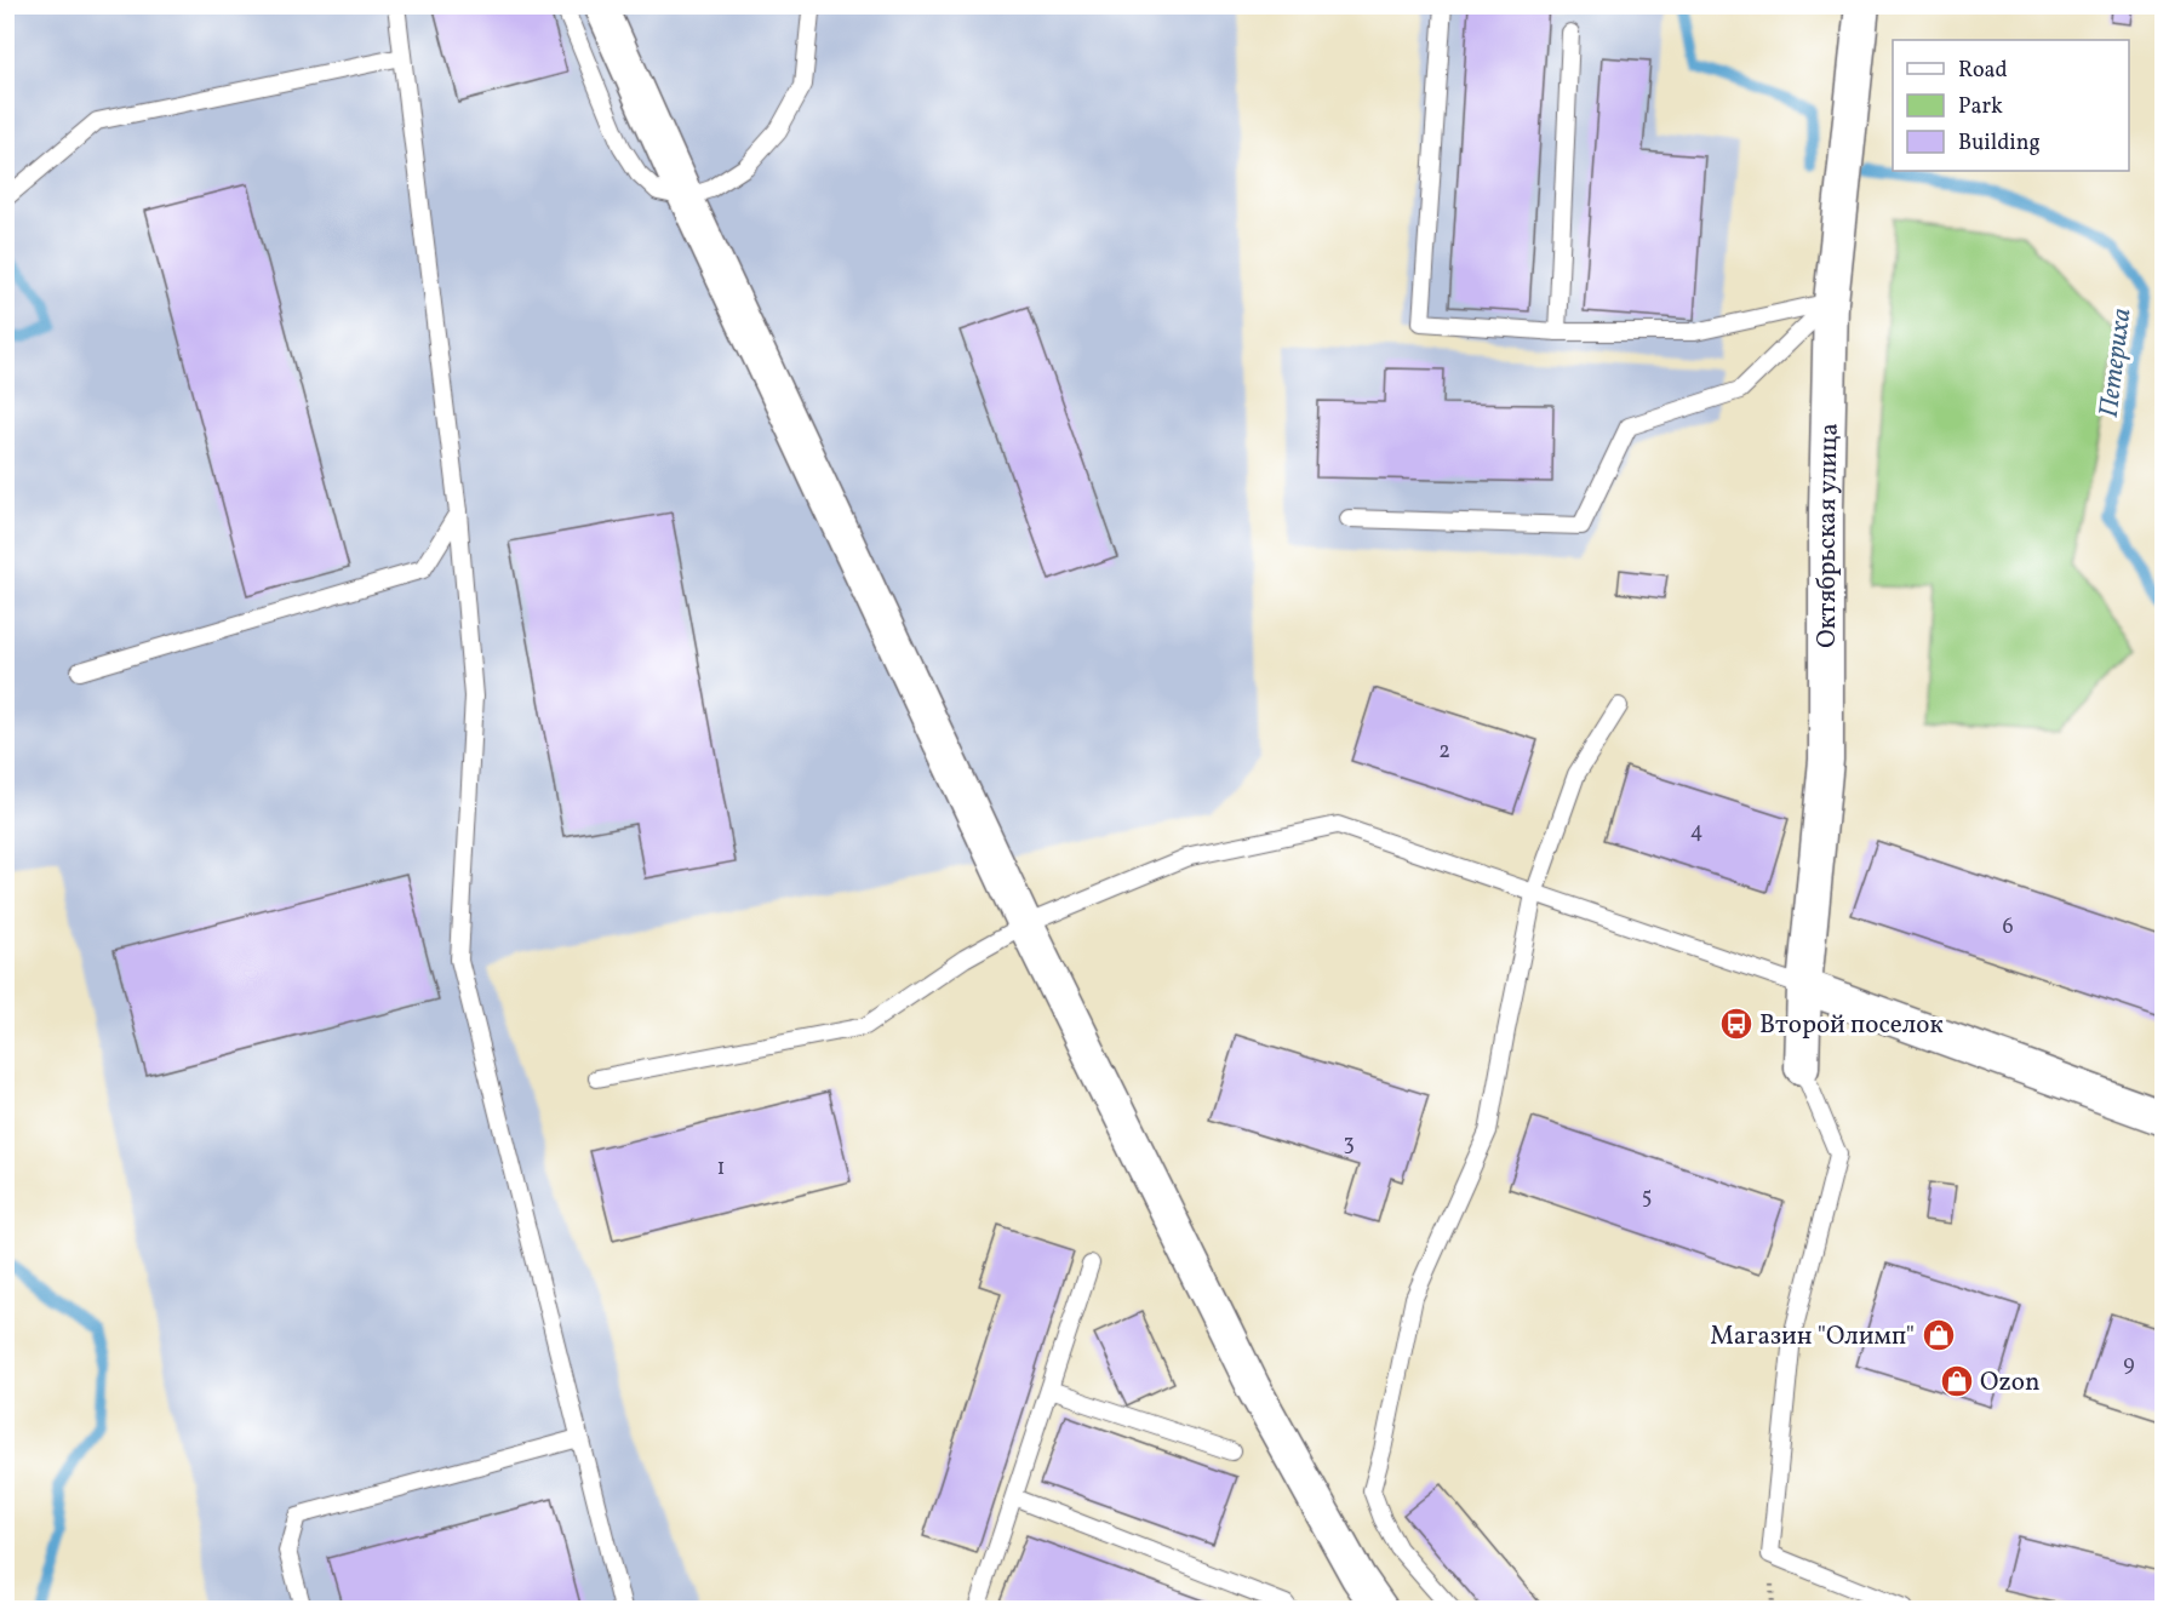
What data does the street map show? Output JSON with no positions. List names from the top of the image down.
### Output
{
  "streets": {
    "street": ["Октябрьская улица"]
  },
  "water": ["Петериха"],
  "places": {
    "bus stop": ["Второй поселок"],
    "shop": ["Магазин \"Олимп\"", "Ozon"]
  },
  "house_numbers": [
    "2",
    "4",
    "6",
    "3",
    "1",
    "5",
    "9"
  ],
  "legend": ["Road", "Park", "Building"]
}
